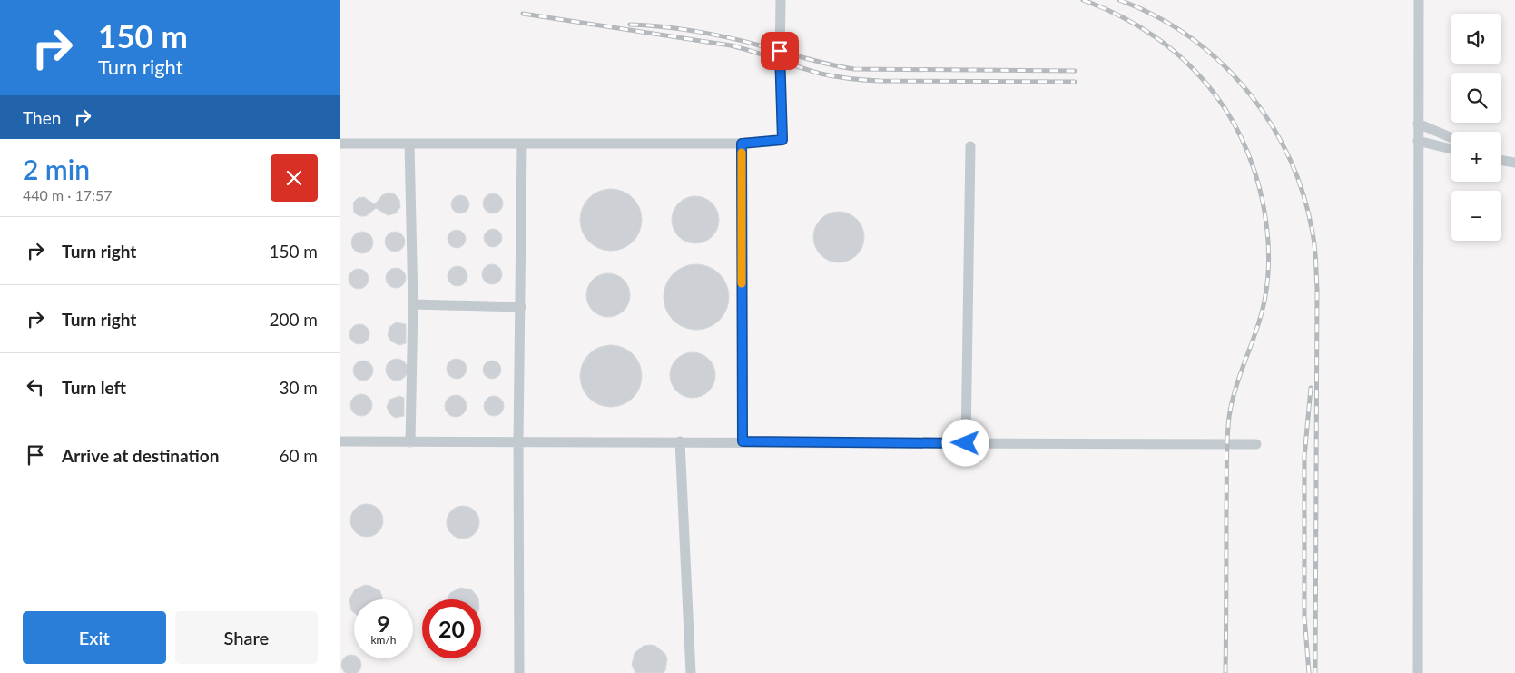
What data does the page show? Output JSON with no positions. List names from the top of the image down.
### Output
{
  "page": {
    "turn": ["150 m", "Turn right"],
    "map_buttons": ["+", "−"],
    "then": "Then",
    "heading": ["2 min", "440 m · 17:57"],
    "list": [
      {
        "name": "Turn right",
        "value": "150 m"
      },
      {
        "name": "Turn right",
        "value": "200 m"
      },
      {
        "name": "Turn left",
        "value": "30 m"
      },
      {
        "name": "Arrive at destination",
        "value": "60 m"
      }
    ],
    "speed": "9 km/h",
    "limit": "20",
    "buttons": ["Exit", "Share"]
  }
}
